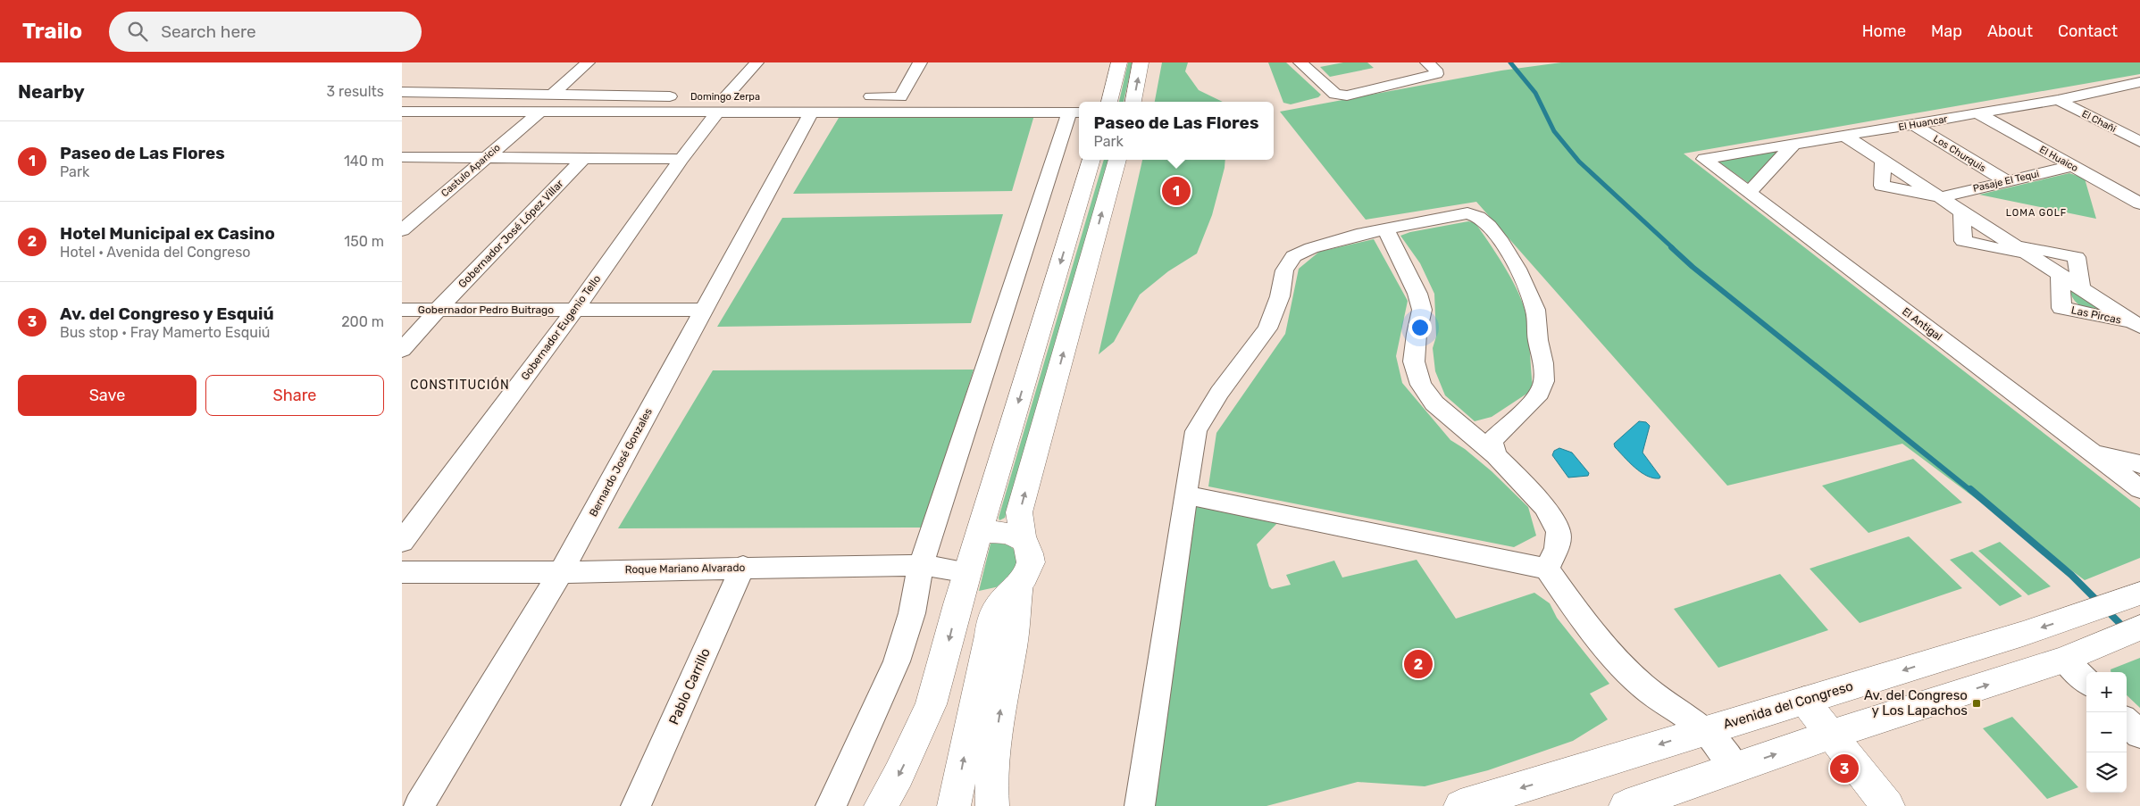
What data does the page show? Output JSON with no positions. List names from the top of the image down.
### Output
{
  "streets": {
    "main road": ["Avenida del Congreso"],
    "street": [
      "Domingo Zerpa",
      "El Chañi",
      "El Huancar",
      "Los Churquis",
      "El Huaico",
      "Castulo Aparicio",
      "Pasaje El Tequi",
      "Gobernador José López Villar",
      "Gobernador Pedro Buitrago",
      "Las Pircas",
      "El Antigal",
      "Gobernador Eugenio Tello",
      "Bernardo José Gonzales",
      "Roque Mariano Alvarado",
      "Pablo Carrillo"
    ]
  },
  "crossings": [
    ["Domingo Zerpa", "Gobernador Eugenio Tello"],
    ["El Chañi", "El Huancar"],
    ["El Huancar", "Los Churquis"],
    ["El Huancar", "El Huaico"],
    ["El Huancar", "Las Pircas"],
    ["El Huancar", "El Antigal"],
    ["Los Churquis", "Pasaje El Tequi"],
    ["El Huaico", "Pasaje El Tequi"],
    ["Pasaje El Tequi", "Las Pircas"],
    ["Gobernador José López Villar", "Gobernador Pedro Buitrago"],
    ["Gobernador Pedro Buitrago", "Gobernador Eugenio Tello"],
    ["Gobernador Pedro Buitrago", "Bernardo José Gonzales"],
    ["Bernardo José Gonzales", "Roque Mariano Alvarado"],
    ["Roque Mariano Alvarado", "Pablo Carrillo"]
  ],
  "districts": ["LOMA GOLF", "CONSTITUCIÓN"],
  "places": {
    "transit": ["Av. del Congreso y Los Lapachos"]
  },
  "page": {
    "header": "Trailo",
    "search": "Search here",
    "nav": [
      "Home",
      "Map",
      "About",
      "Contact"
    ],
    "heading": ["Nearby", "3 results"],
    "popup": ["Paseo de Las Flores", "Park"],
    "list": [
      {
        "mark": "1",
        "name": "Paseo de Las Flores",
        "note": "Park",
        "value": "140 m"
      },
      {
        "mark": "2",
        "name": "Hotel Municipal ex Casino",
        "note": "Hotel · Avenida del Congreso",
        "value": "150 m"
      },
      {
        "mark": "3",
        "name": "Av. del Congreso y Esquiú",
        "note": "Bus stop · Fray Mamerto Esquiú",
        "value": "200 m"
      }
    ],
    "pins": ["1", "2", "3"],
    "buttons": ["Save", "Share"],
    "map_buttons": ["+", "−"]
  }
}
